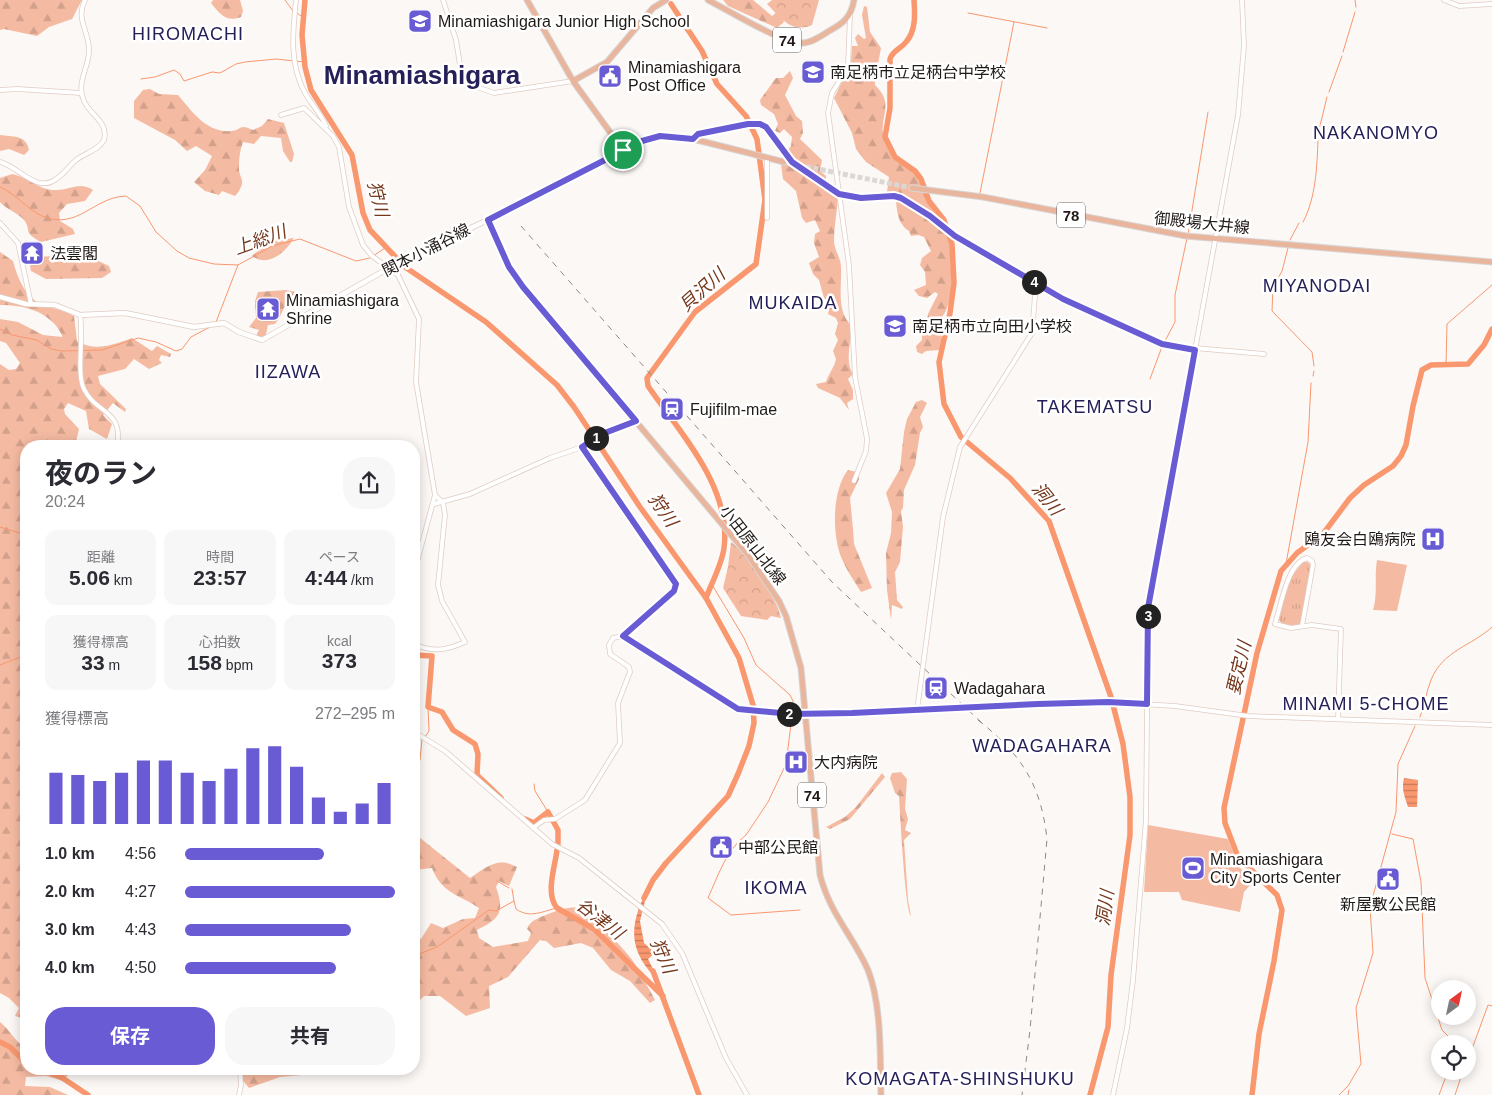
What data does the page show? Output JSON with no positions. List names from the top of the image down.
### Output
{
  "streets": {
    "main road": [
      "74",
      "78",
      "御殿場大井線",
      "関本小涌谷線",
      "小田原山北線"
    ]
  },
  "crossings": [
    ["関本小涌谷線", "小田原山北線"]
  ],
  "districts": [
    "HIROMACHI",
    "Minamiashigara",
    "NAKANOMYO",
    "MIYANODAI",
    "MUKAIDA",
    "IIZAWA",
    "TAKEMATSU",
    "MINAMI 5-CHOME",
    "WADAGAHARA",
    "IKOMA",
    "KOMAGATA-SHINSHUKU"
  ],
  "water": [
    "狩川",
    "上総川",
    "貝沢川",
    "洞川",
    "要定川",
    "谷津川"
  ],
  "places": {
    "school or university": ["Minamiashigara Junior High School", "南足柄市立足柄台中学校", "南足柄市立向田小学校"],
    "public building": ["Minamiashigara Post Office", "中部公民館", "新屋敷公民館"],
    "temple": ["法雲閣", "Minamiashigara Shrine"],
    "station": ["Fujifilm-mae", "Wadagahara"],
    "hospital": ["鴎友会白鴎病院", "大内病院"],
    "sports": ["Minamiashigara City Sports Center"]
  },
  "north": "top right",
  "page": {
    "pins": [
      "4",
      "1",
      "3",
      "2"
    ],
    "heading": ["夜のラン", "20:24"],
    "stats": [
      ["距離", "5.06 km"],
      ["時間", "23:57"],
      ["ペース", "4:44 /km"],
      ["獲得標高", "33 m"],
      ["心拍数", "158 bpm"],
      ["kcal", "373"]
    ],
    "chart": ["獲得標高", "272–295 m"],
    "list": [
      {
        "name": "1.0 km",
        "note": "4:56"
      },
      {
        "name": "2.0 km",
        "note": "4:27"
      },
      {
        "name": "3.0 km",
        "note": "4:43"
      },
      {
        "name": "4.0 km",
        "note": "4:50"
      }
    ],
    "buttons": ["保存", "共有"]
  }
}
